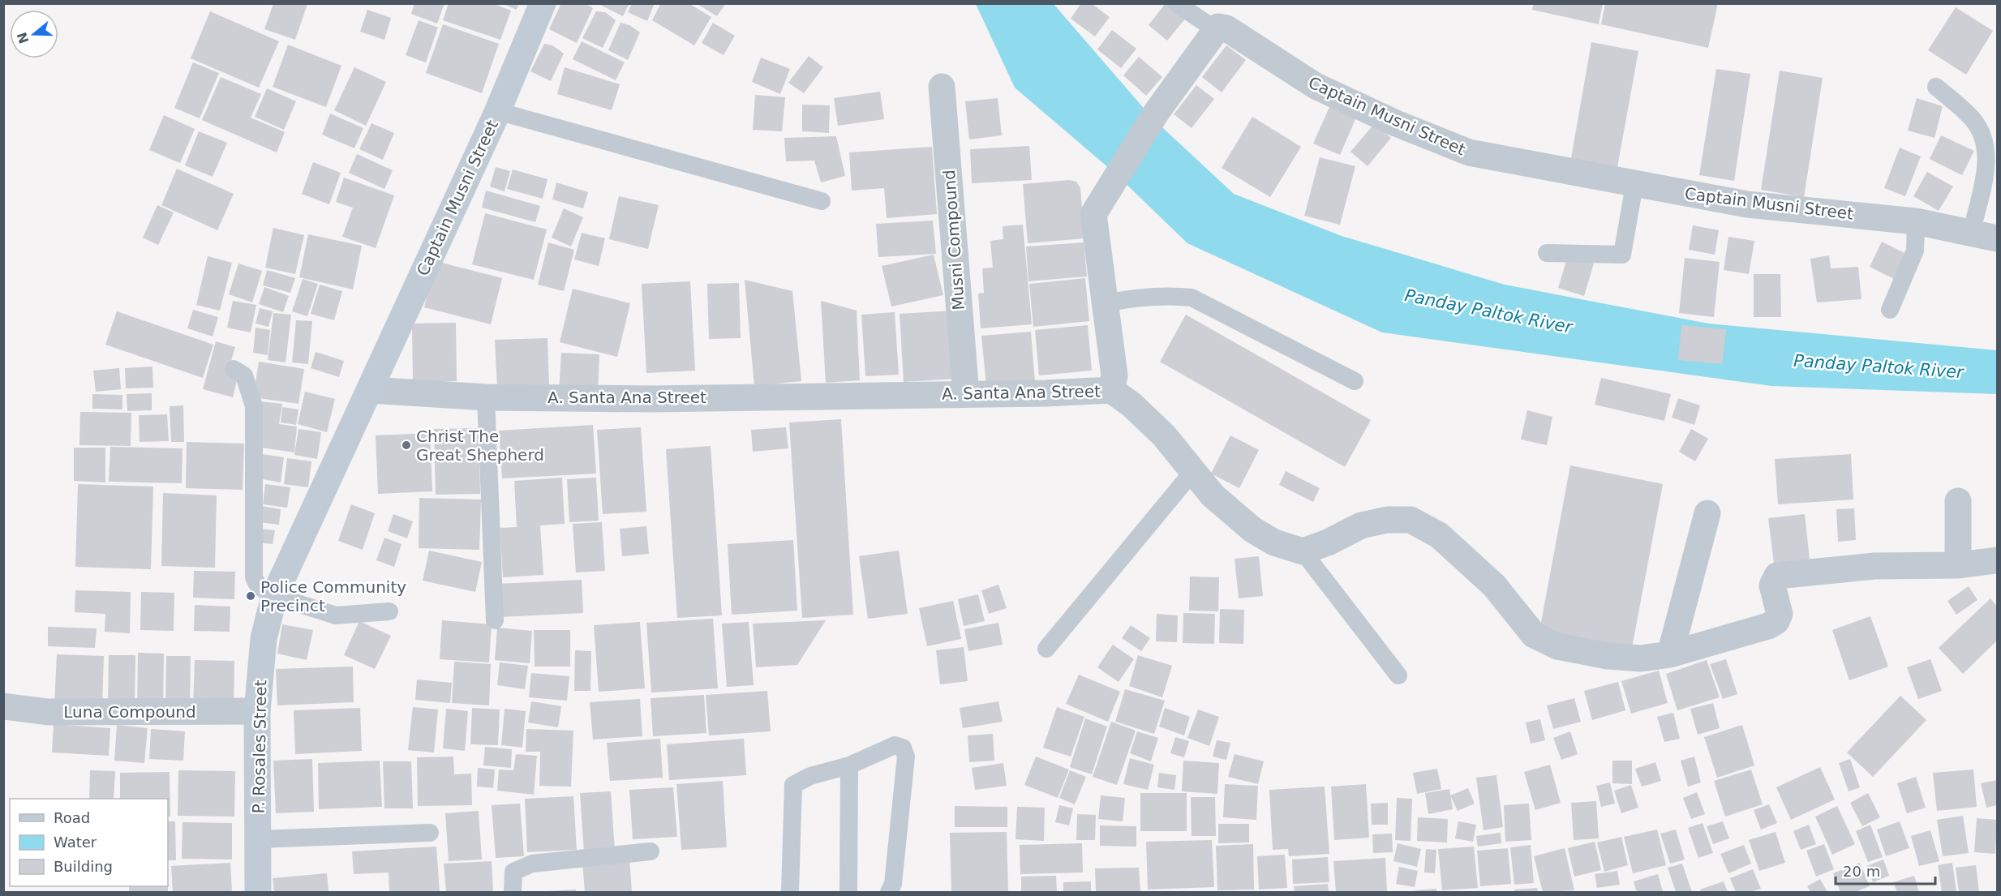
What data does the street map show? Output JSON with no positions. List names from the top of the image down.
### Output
{
  "streets": {
    "street": [
      "Captain Musni Street",
      "Musni Compound",
      "A. Santa Ana Street",
      "Luna Compound",
      "P. Rosales Street"
    ]
  },
  "crossings": [
    ["Captain Musni Street", "A. Santa Ana Street"],
    ["Captain Musni Street", "P. Rosales Street"],
    ["Musni Compound", "A. Santa Ana Street"],
    ["A. Santa Ana Street", "P. Rosales Street"],
    ["Luna Compound", "P. Rosales Street"]
  ],
  "water": ["Panday Paltok River"],
  "places": ["Christ The Great Shepherd", "Police Community Precinct"],
  "legend": ["Road", "Water", "Building"],
  "scale_bar": "20 m",
  "north": "left"
}
